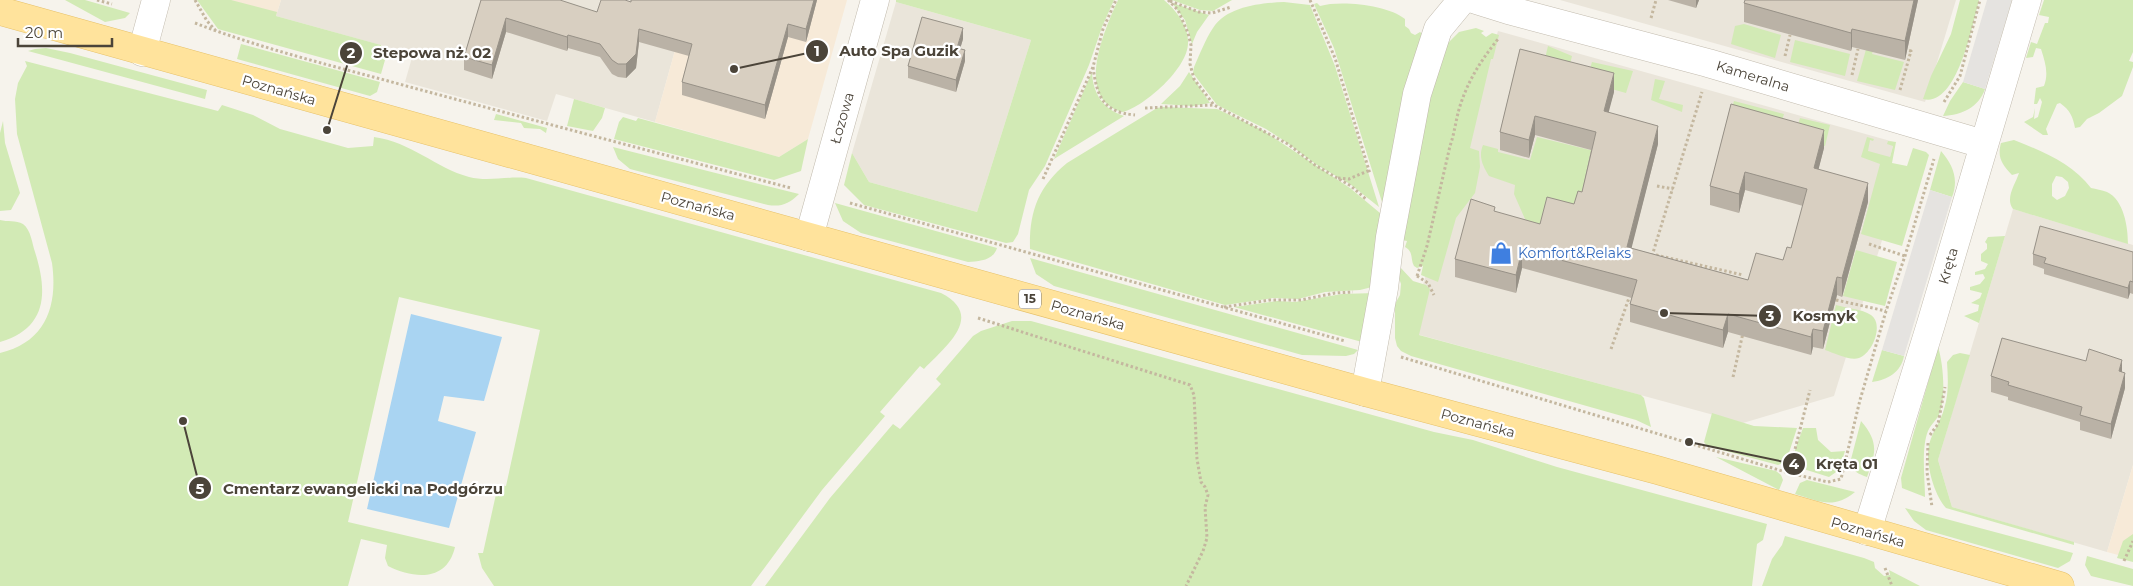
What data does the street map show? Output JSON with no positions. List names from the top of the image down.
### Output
{
  "streets": {
    "main road": ["Poznańska", "15"],
    "street": ["Kameralna", "Łozowa", "Kręta"]
  },
  "crossings": [
    ["Kameralna", "Kręta"],
    ["Poznańska", "Łozowa"],
    ["Poznańska", "Kręta"]
  ],
  "places": {
    "other": [
      "Auto Spa Guzik",
      "Stepowa nż. 02",
      "Kosmyk",
      "Cmentarz ewangelicki na Podgórzu",
      "Kręta 01"
    ],
    "shop": ["Komfort&Relaks"]
  },
  "scale_bar": "20 m"
}
